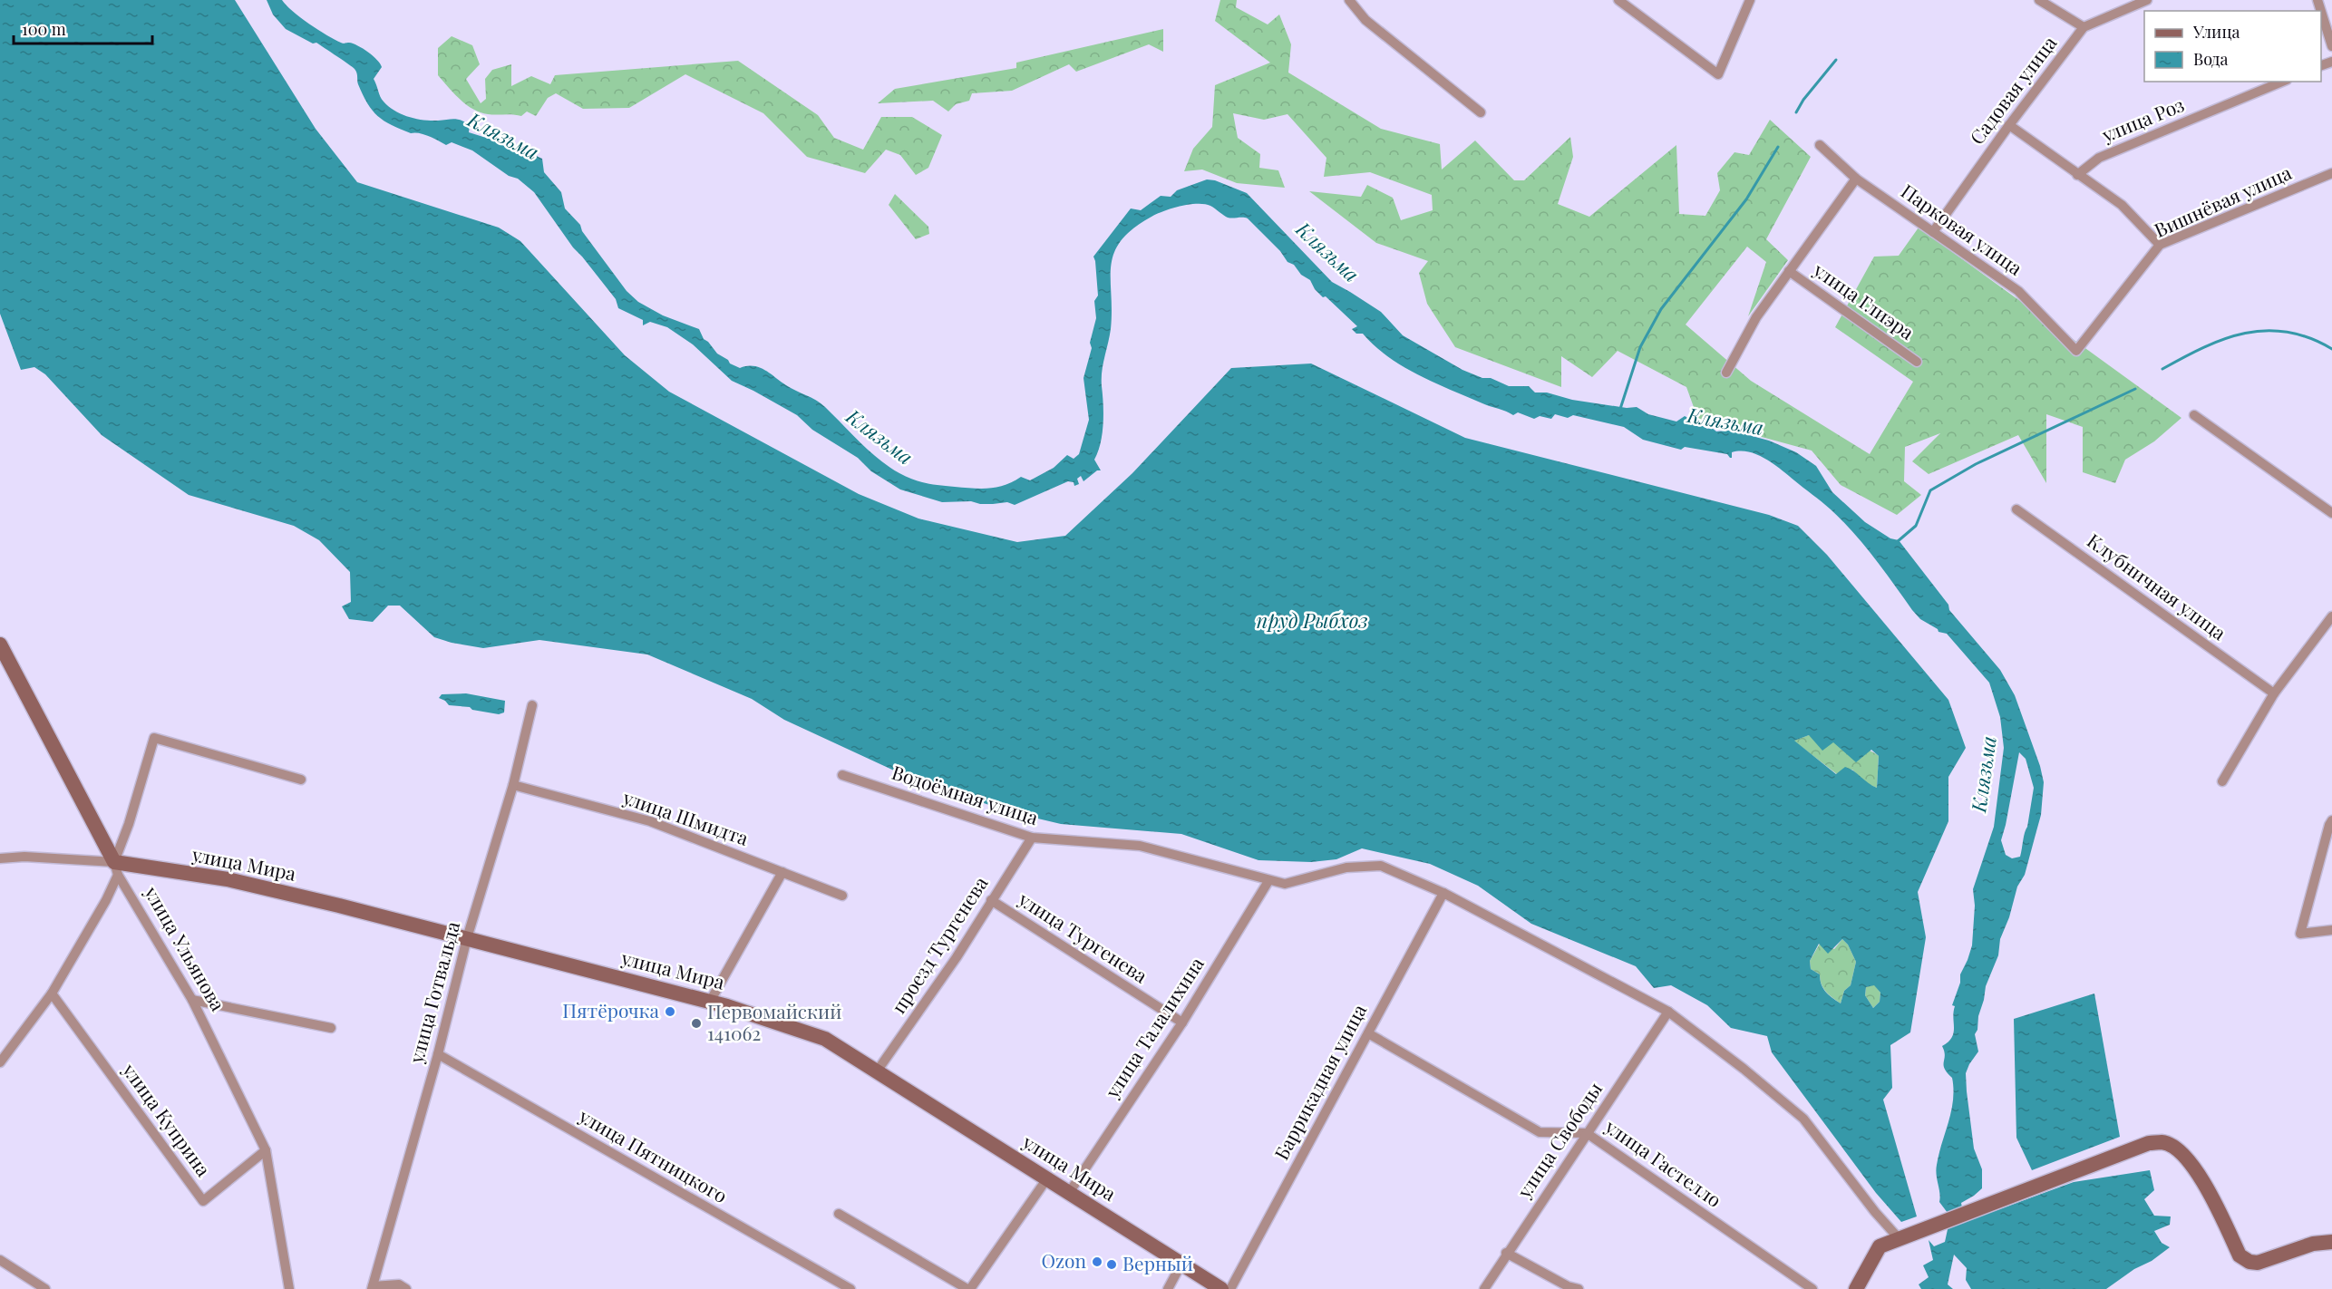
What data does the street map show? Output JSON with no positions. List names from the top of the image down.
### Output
{
  "streets": {
    "street": [
      "Садовая улица",
      "улица Роз",
      "Вишнёвая улица",
      "Парковая улица",
      "улица Глиэра",
      "Клубничная улица",
      "Водоёмная улица",
      "улица Шмидта",
      "улица Мира",
      "улица Тургенева",
      "проезд Тургенева",
      "улица Ульянова",
      "улица Готвальда",
      "улица Талалихина",
      "Баррикадная улица",
      "улица Куприна",
      "улица Свободы",
      "улица Пятницкого",
      "улица Гастелло"
    ]
  },
  "crossings": [
    ["Садовая улица", "Парковая улица"],
    ["Вишнёвая улица", "Парковая улица"],
    ["Парковая улица", "улица Глиэра"],
    ["Водоёмная улица", "проезд Тургенева"],
    ["Водоёмная улица", "улица Талалихина"],
    ["Водоёмная улица", "Баррикадная улица"],
    ["Водоёмная улица", "улица Свободы"],
    ["улица Шмидта", "улица Готвальда"],
    ["улица Мира", "проезд Тургенева"],
    ["улица Мира", "улица Ульянова"],
    ["улица Мира", "улица Готвальда"],
    ["улица Мира", "улица Талалихина"],
    ["улица Тургенева", "проезд Тургенева"],
    ["улица Тургенева", "улица Талалихина"],
    ["улица Ульянова", "улица Куприна"],
    ["улица Готвальда", "улица Пятницкого"],
    ["Баррикадная улица", "улица Гастелло"],
    ["улица Свободы", "улица Гастелло"]
  ],
  "water": ["Клязьма", "пруд Рыбхоз"],
  "places": [
    "Пятёрочка",
    "Первомайский 141062",
    "Ozon",
    "Верный"
  ],
  "legend": ["Улица", "Вода"],
  "scale_bar": "100 m"
}
